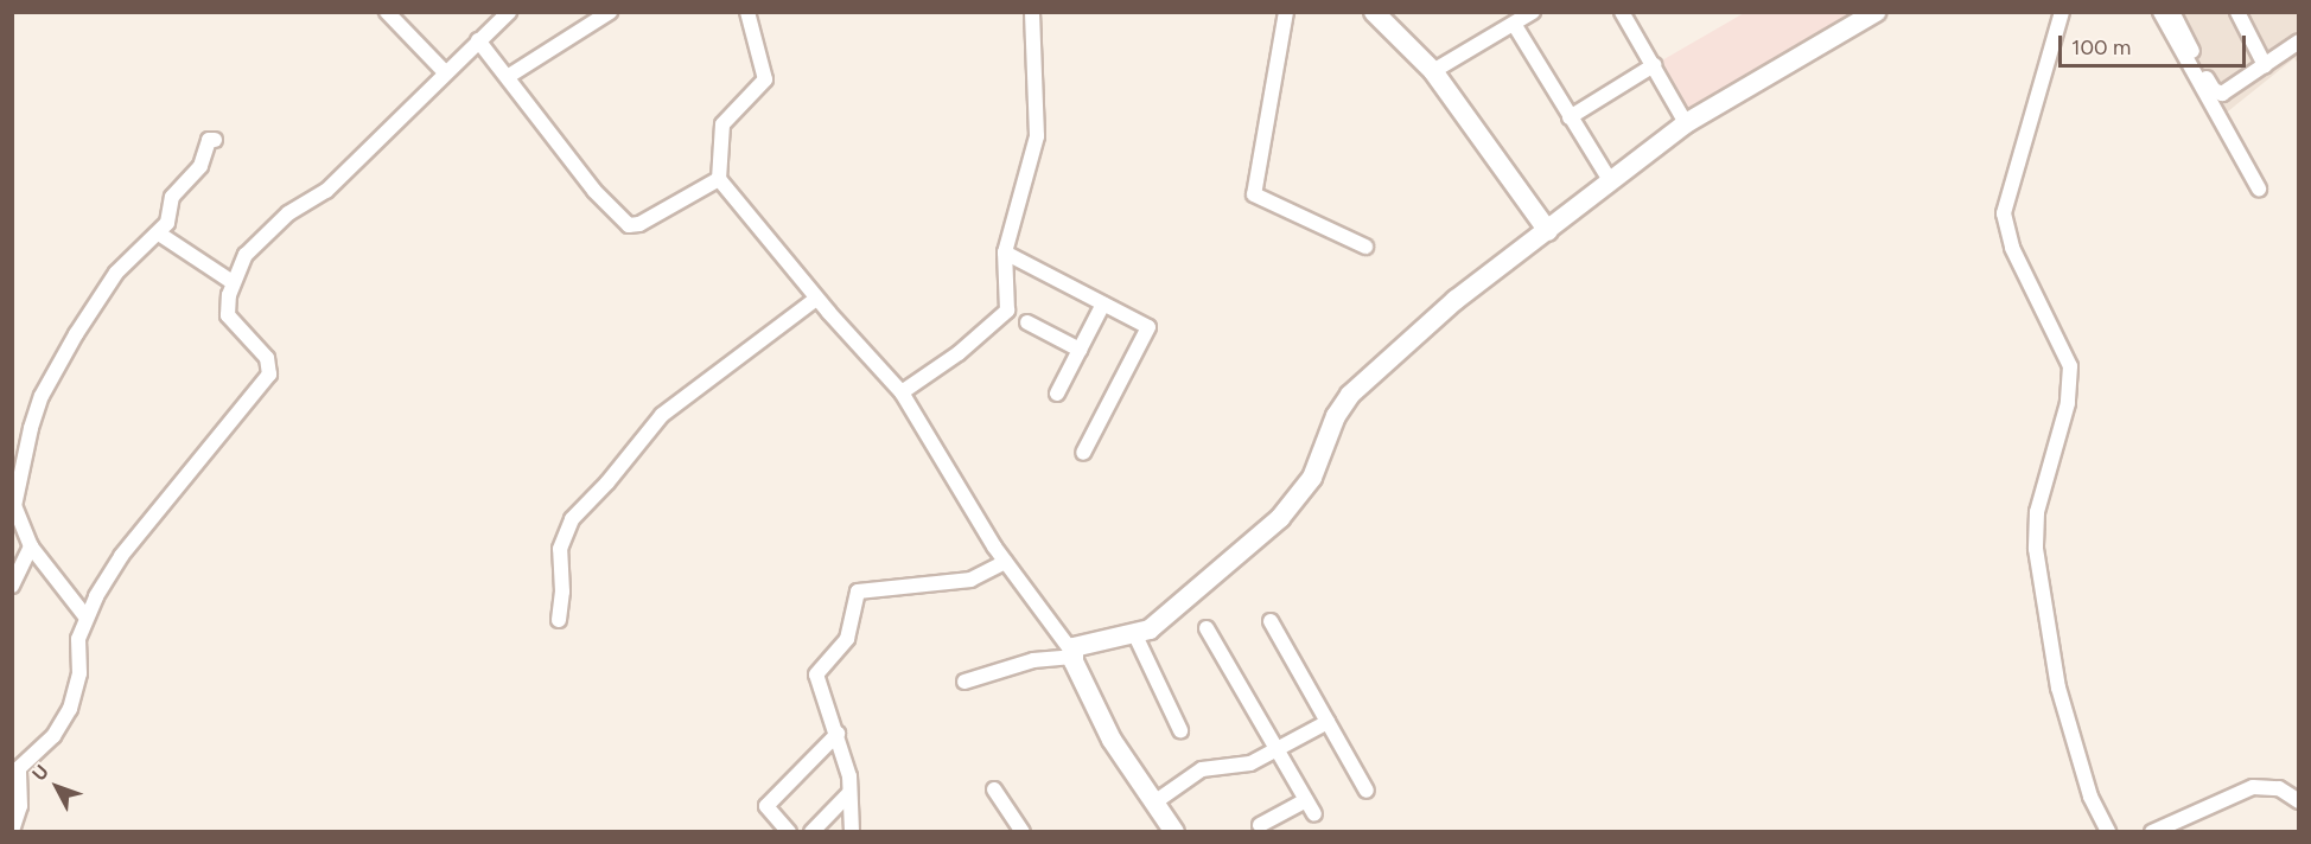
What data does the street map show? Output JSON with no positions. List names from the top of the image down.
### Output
{
  "scale_bar": "100 m",
  "north": "top left"
}
